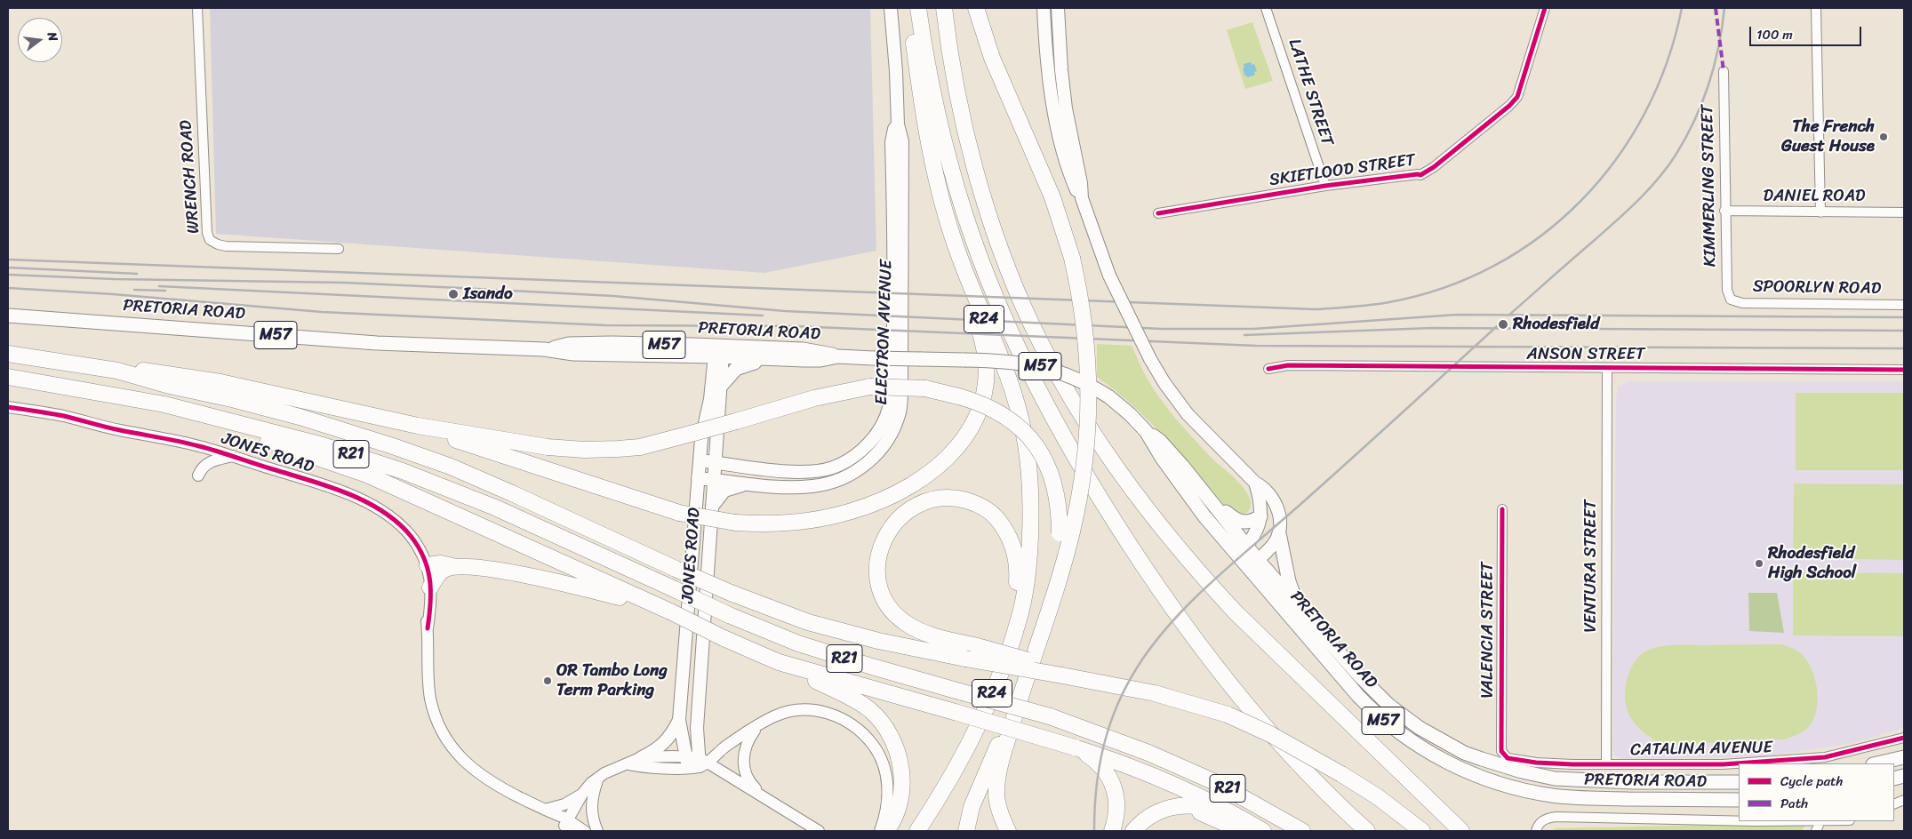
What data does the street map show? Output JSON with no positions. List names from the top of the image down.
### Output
{
  "streets": {
    "highway": ["R24", "R21"],
    "main road": [
      "PRETORIA ROAD",
      "ELECTRON AVENUE",
      "M57",
      "JONES ROAD"
    ],
    "street": [
      "LATHE STREET",
      "SKIETLOOD STREET",
      "WRENCH ROAD",
      "KIMMERLING STREET",
      "DANIEL ROAD",
      "SPOORLYN ROAD",
      "ANSON STREET",
      "VENTURA STREET",
      "VALENCIA STREET",
      "CATALINA AVENUE"
    ]
  },
  "crossings": [
    ["LATHE STREET", "SKIETLOOD STREET"],
    ["KIMMERLING STREET", "DANIEL ROAD"],
    ["KIMMERLING STREET", "SPOORLYN ROAD"],
    ["PRETORIA ROAD", "JONES ROAD"],
    ["ELECTRON AVENUE", "JONES ROAD"],
    ["ANSON STREET", "VENTURA STREET"],
    ["VENTURA STREET", "CATALINA AVENUE"],
    ["VALENCIA STREET", "CATALINA AVENUE"]
  ],
  "places": [
    "The French Guest House",
    "Isando",
    "Rhodesfield",
    "Rhodesfield High School",
    "OR Tambo Long Term Parking"
  ],
  "legend": ["Cycle path", "Path"],
  "scale_bar": "100 m",
  "north": "right"
}
